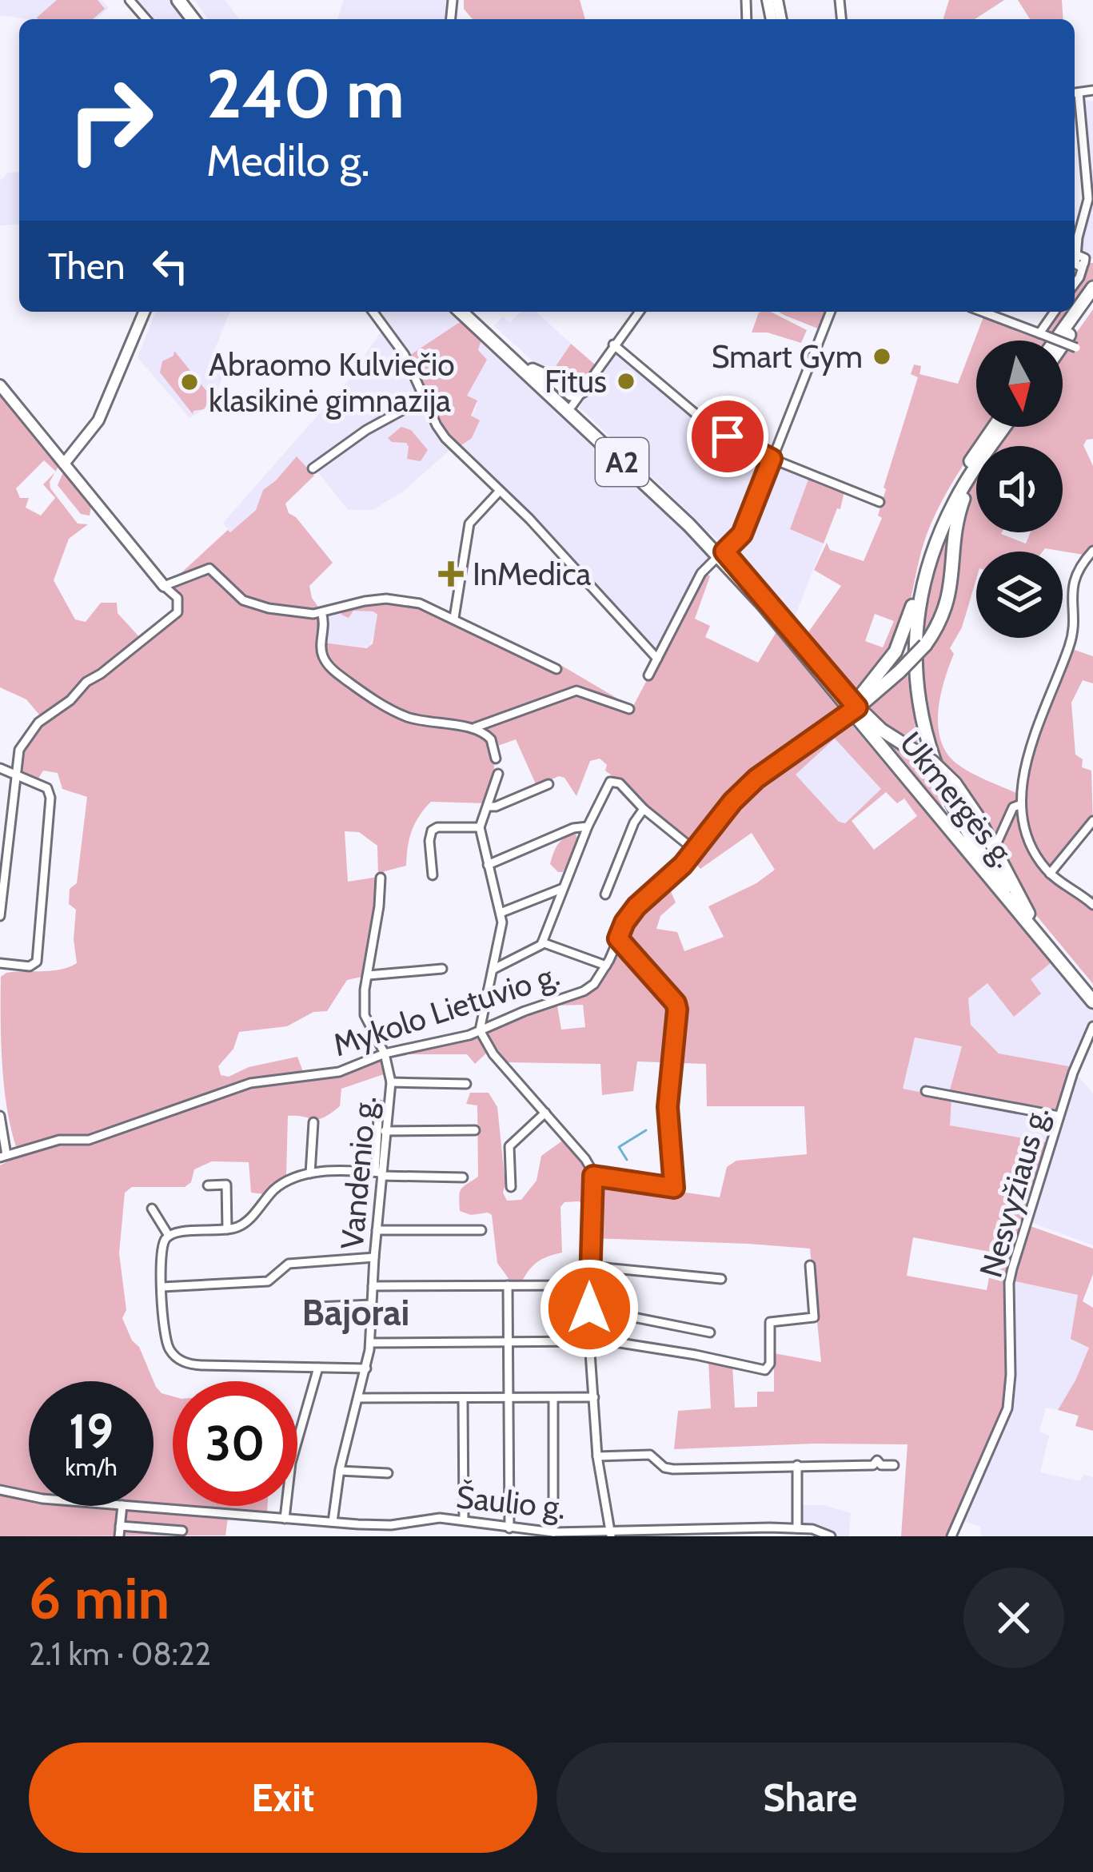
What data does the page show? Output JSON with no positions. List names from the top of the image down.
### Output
{
  "streets": {
    "highway": ["A2", "Ukmergės g."],
    "street": [
      "Mykolo Lietuvio g.",
      "Vandenio g.",
      "Nesvyžiaus g.",
      "Šaulio g."
    ]
  },
  "crossings": [
    ["A2", "Ukmergės g."],
    ["A2", "Mykolo Lietuvio g."],
    ["Ukmergės g.", "Mykolo Lietuvio g."],
    ["Mykolo Lietuvio g.", "Vandenio g."],
    ["Vandenio g.", "Šaulio g."]
  ],
  "districts": ["Bajorai"],
  "places": {
    "other": ["Smart Gym", "Fitus", "Abraomo Kulviečio klasikinė gimnazija"],
    "health": ["InMedica"]
  },
  "north": "bottom",
  "page": {
    "turn": ["240 m", "Medilo g."],
    "then": "Then",
    "speed": "19 km/h",
    "limit": "30",
    "heading": ["6 min", "2.1 km · 08:22"],
    "buttons": ["Exit", "Share"]
  }
}
